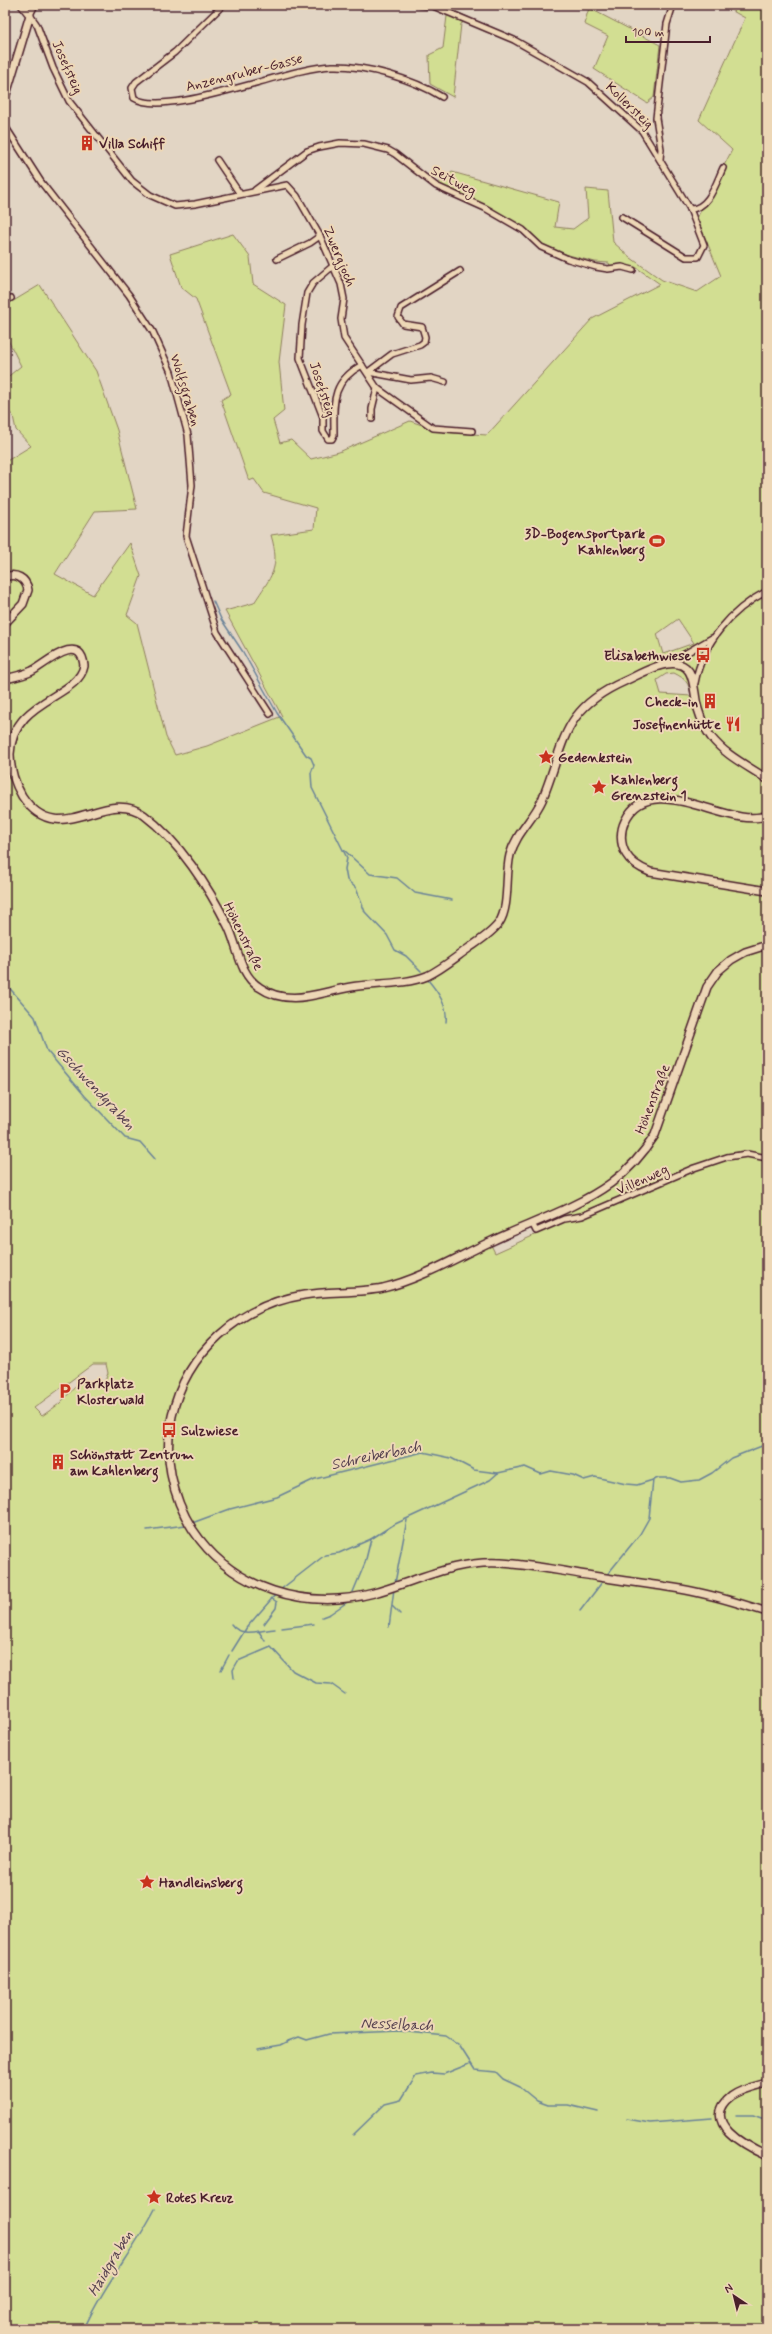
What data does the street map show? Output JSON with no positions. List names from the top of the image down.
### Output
{
  "streets": {
    "street": [
      "Josefsteig",
      "Anzengruber-Gasse",
      "Kollersteig",
      "Seitweg",
      "Zwergjoch",
      "Wolfsgraben",
      "Höhenstraße",
      "Villenweg"
    ]
  },
  "crossings": [
    ["Josefsteig", "Seitweg"],
    ["Josefsteig", "Zwergjoch"],
    ["Seitweg", "Zwergjoch"],
    ["Höhenstraße", "Villenweg"]
  ],
  "water": [
    "Gschwendgraben",
    "Schreiberbach",
    "Nesselbach",
    "Haidgraben"
  ],
  "places": {
    "building": ["Villa Schiff", "Check-in", "Schönstatt Zentrum am Kahlenberg"],
    "sports": ["3D-Bogensportpark Kahlenberg"],
    "bus stop": ["Elisabethwiese", "Sulzwiese"],
    "restaurant": ["Josefinenhütte"],
    "place": [
      "Gedenkstein",
      "Kahlenberg Grenzstein 1",
      "Handleinsberg",
      "Rotes Kreuz"
    ],
    "parking": ["Parkplatz Klosterwald"]
  },
  "scale_bar": "100 m",
  "north": "top left"
}
